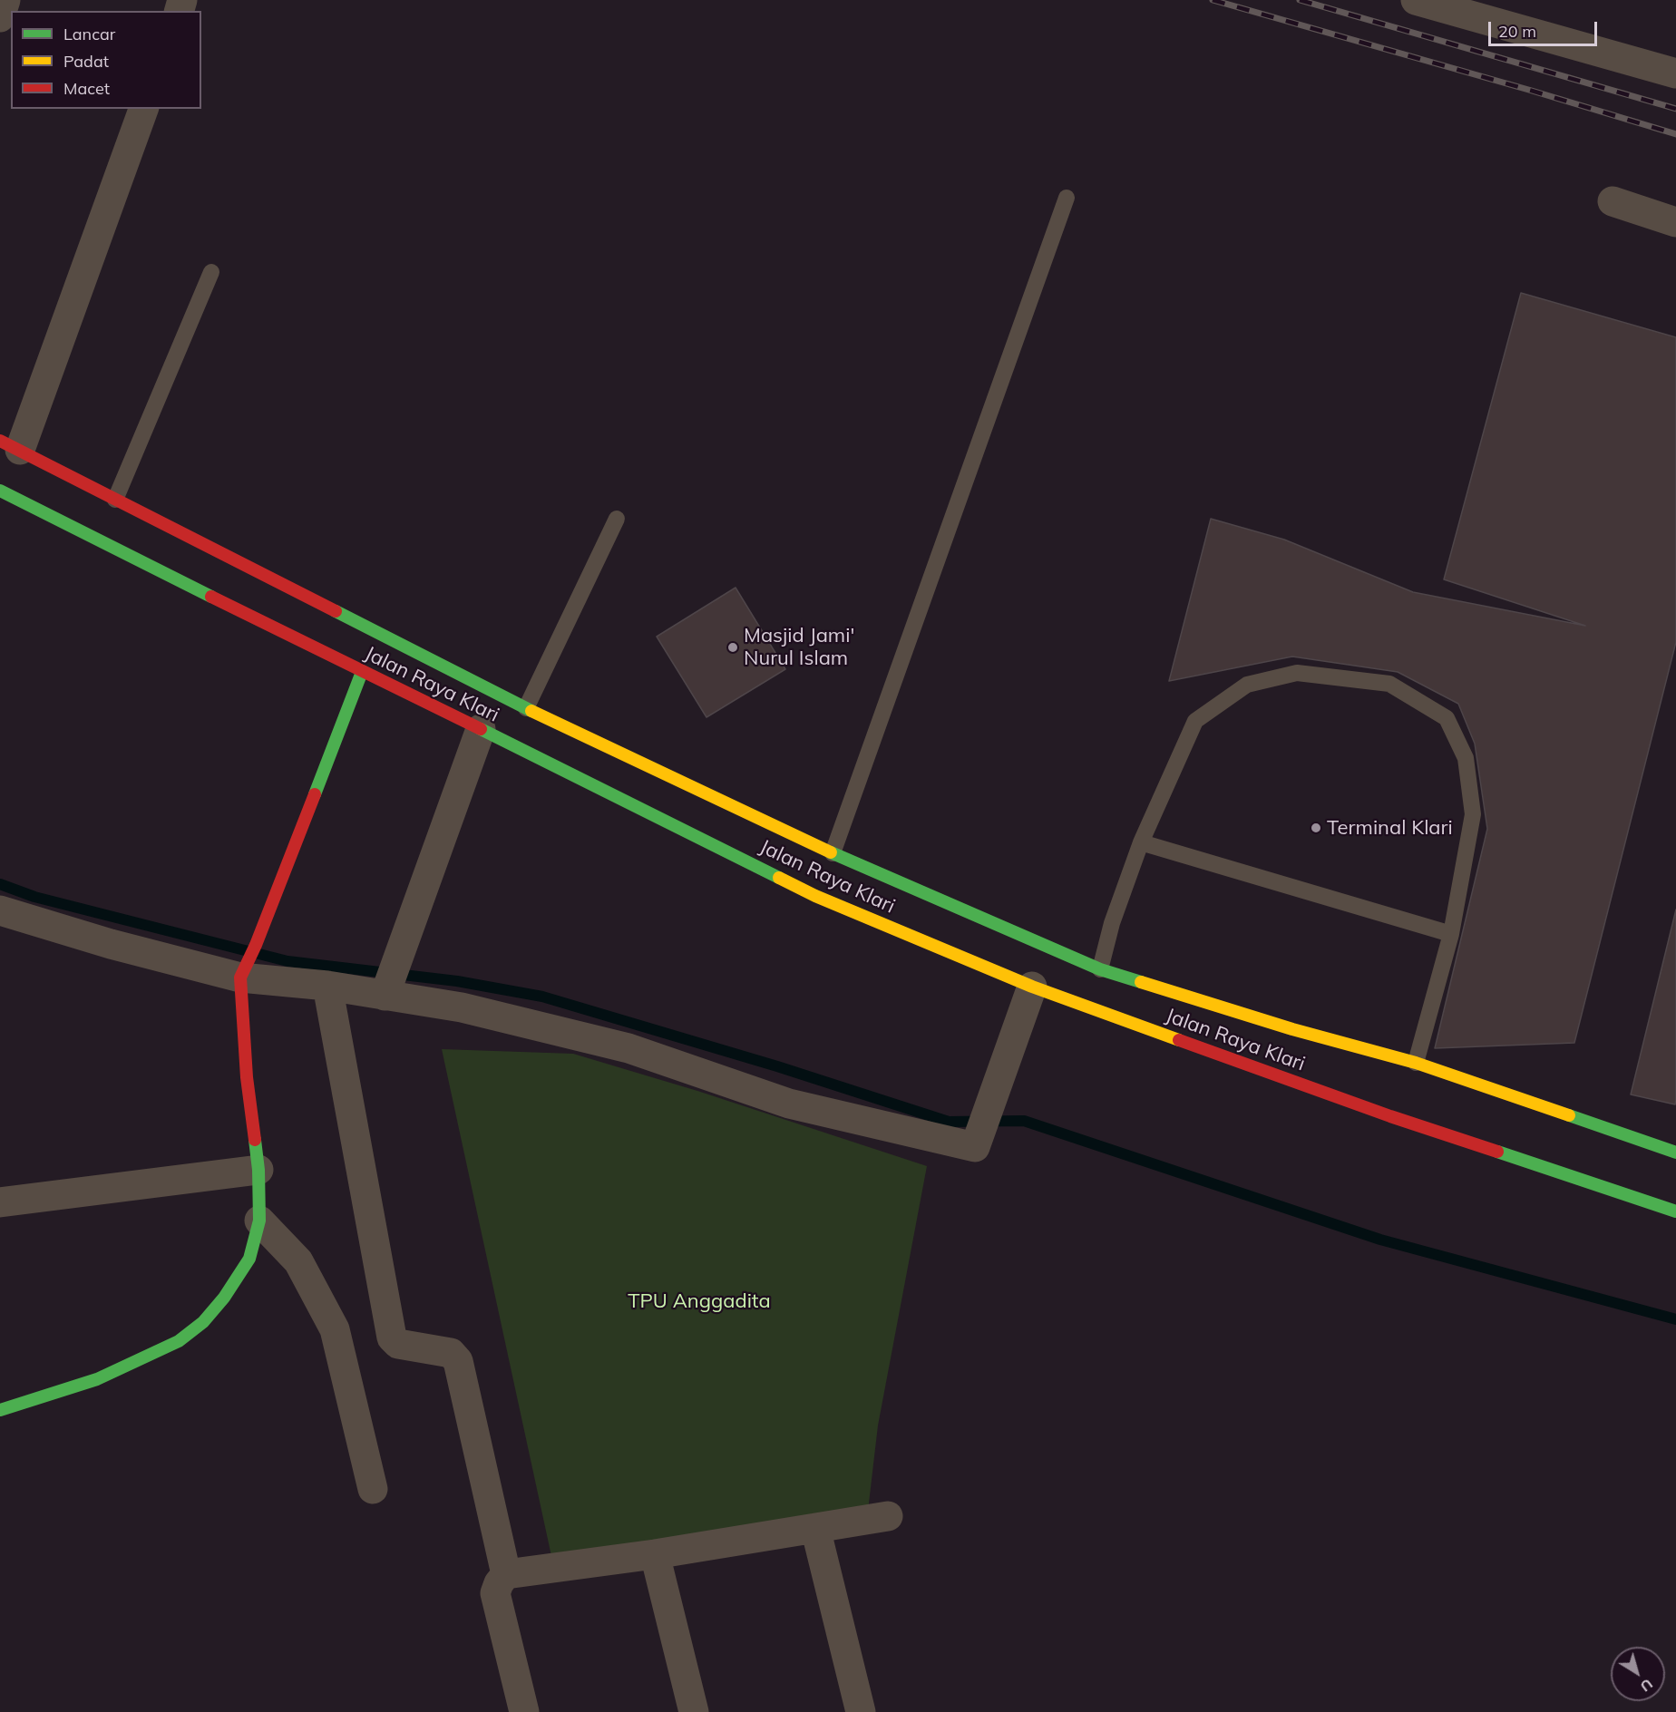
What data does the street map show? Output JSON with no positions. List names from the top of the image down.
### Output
{
  "streets": {
    "main road": ["Jalan Raya Klari"]
  },
  "parks": ["TPU Anggadita"],
  "places": ["Masjid Jami' Nurul Islam", "Terminal Klari"],
  "legend": ["Lancar", "Padat", "Macet"],
  "scale_bar": "20 m",
  "north": "bottom right"
}
